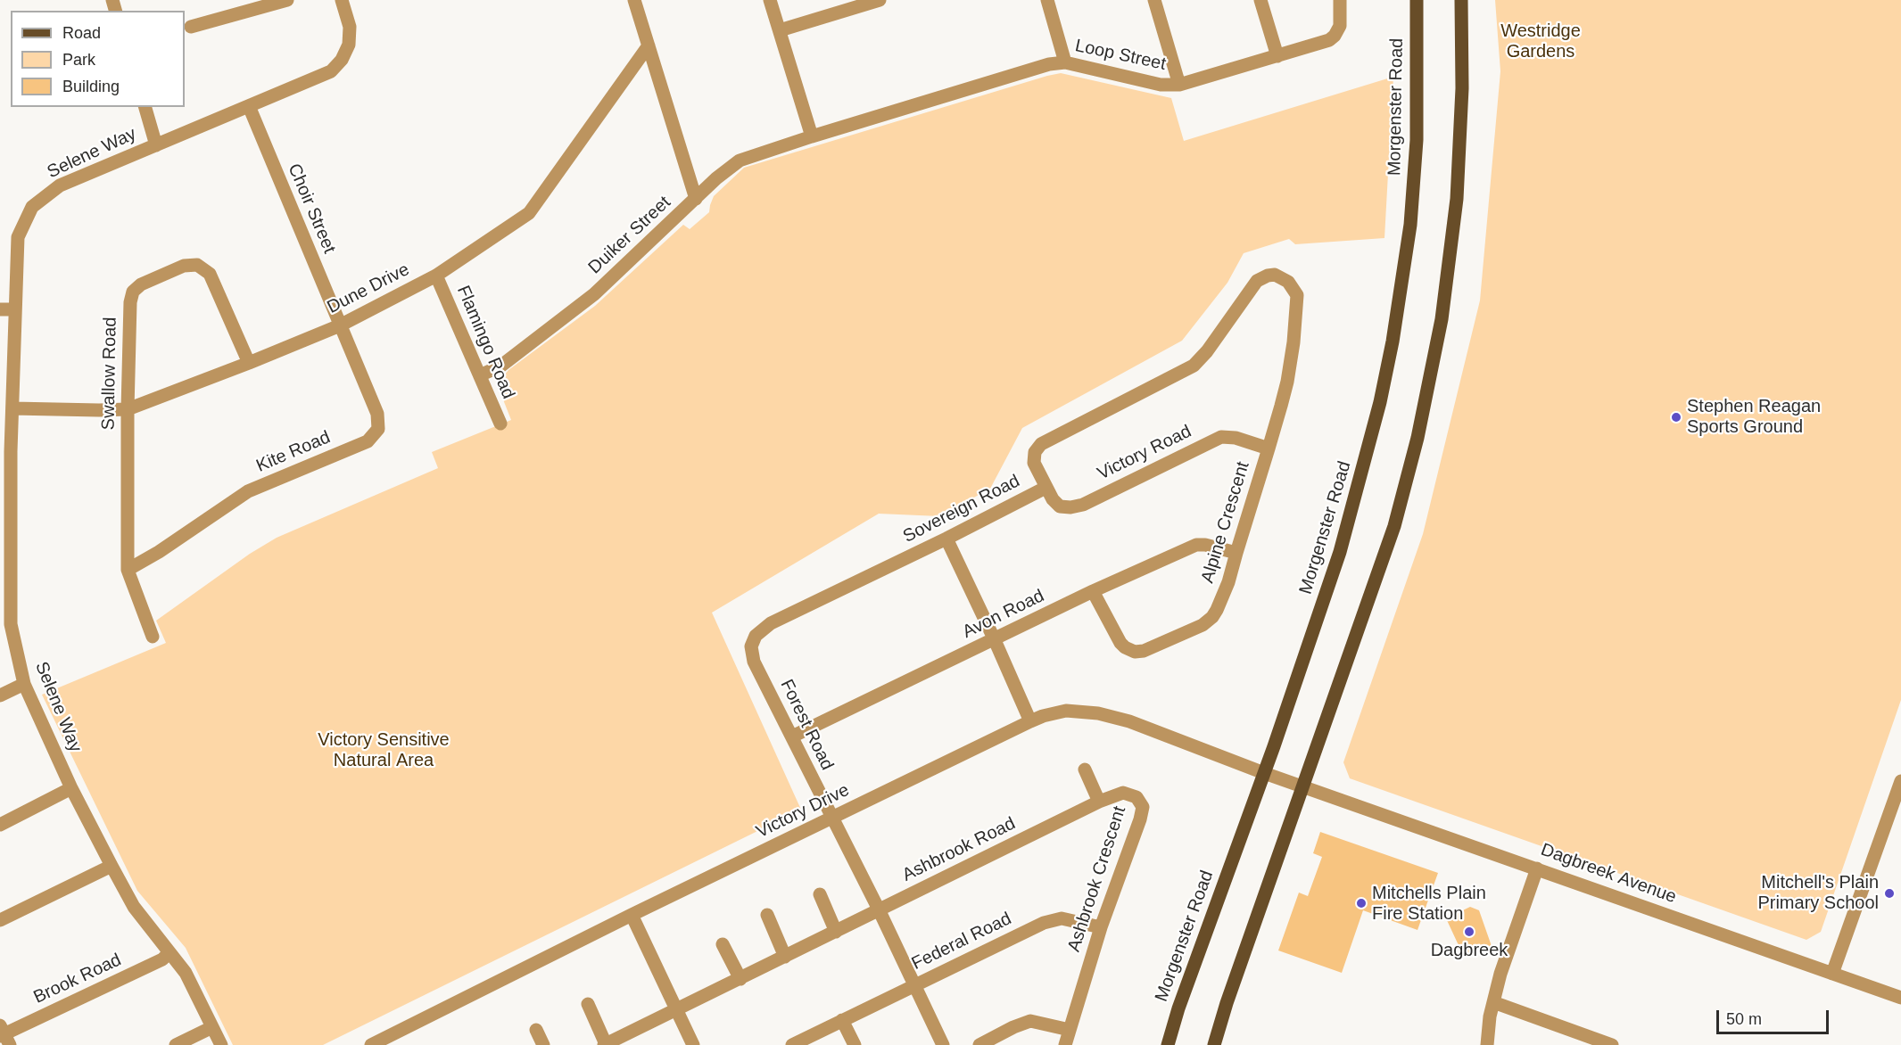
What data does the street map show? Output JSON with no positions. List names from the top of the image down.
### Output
{
  "streets": {
    "main road": ["Morgenster Road"],
    "street": [
      "Loop Street",
      "Selene Way",
      "Choir Street",
      "Duiker Street",
      "Dune Drive",
      "Flamingo Road",
      "Swallow Road",
      "Kite Road",
      "Victory Road",
      "Sovereign Road",
      "Alpine Crescent",
      "Avon Road",
      "Forest Road",
      "Victory Drive",
      "Ashbrook Road",
      "Dagbreek Avenue",
      "Ashbrook Crescent",
      "Federal Road",
      "Brook Road"
    ]
  },
  "crossings": [
    ["Loop Street", "Duiker Street"],
    ["Morgenster Road", "Victory Drive"],
    ["Morgenster Road", "Dagbreek Avenue"],
    ["Selene Way", "Choir Street"],
    ["Selene Way", "Dune Drive"],
    ["Selene Way", "Brook Road"],
    ["Choir Street", "Dune Drive"],
    ["Choir Street", "Kite Road"],
    ["Duiker Street", "Flamingo Road"],
    ["Dune Drive", "Flamingo Road"],
    ["Dune Drive", "Swallow Road"],
    ["Dune Drive", "Kite Road"],
    ["Swallow Road", "Kite Road"],
    ["Victory Road", "Sovereign Road"],
    ["Victory Road", "Alpine Crescent"],
    ["Sovereign Road", "Alpine Crescent"],
    ["Sovereign Road", "Forest Road"],
    ["Alpine Crescent", "Avon Road"],
    ["Avon Road", "Forest Road"],
    ["Forest Road", "Victory Drive"],
    ["Forest Road", "Ashbrook Road"],
    ["Forest Road", "Federal Road"],
    ["Victory Drive", "Dagbreek Avenue"],
    ["Ashbrook Road", "Ashbrook Crescent"],
    ["Ashbrook Crescent", "Federal Road"]
  ],
  "parks": ["Westridge Gardens", "Victory Sensitive Natural Area"],
  "places": [
    "Stephen Reagan Sports Ground",
    "Mitchell's Plain Primary School",
    "Mitchells Plain Fire Station",
    "Dagbreek"
  ],
  "legend": ["Road", "Park", "Building"],
  "scale_bar": "50 m"
}
